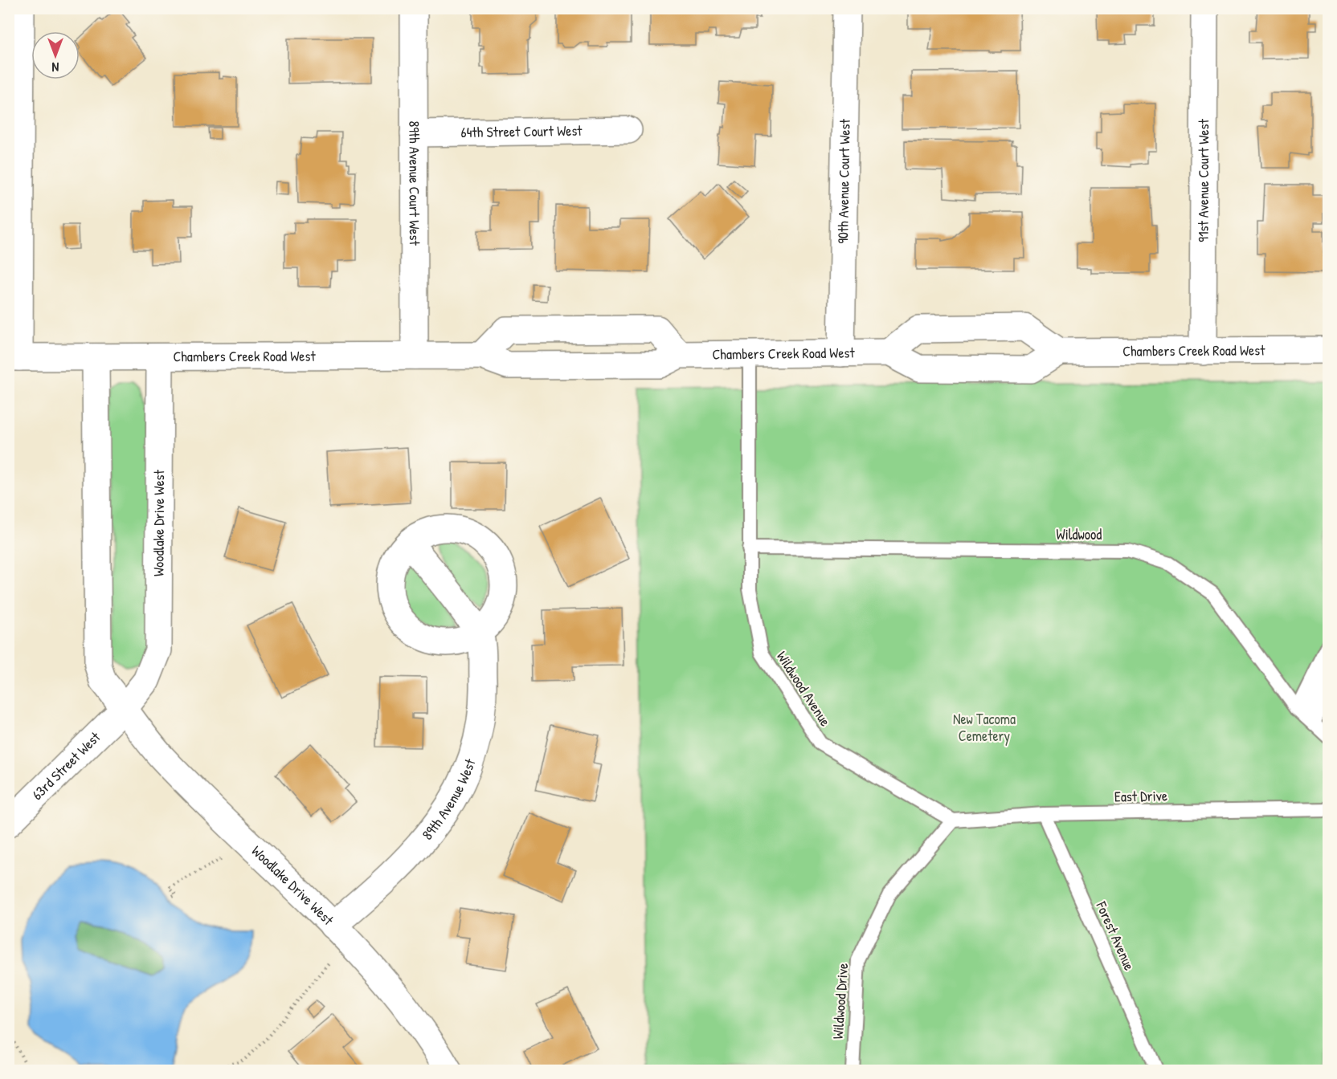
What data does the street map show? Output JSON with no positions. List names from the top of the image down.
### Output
{
  "streets": {
    "street": [
      "64th Street Court West",
      "91st Avenue Court West",
      "90th Avenue Court West",
      "89th Avenue Court West",
      "Chambers Creek Road West",
      "Woodlake Drive West",
      "63rd Street West",
      "89th Avenue West"
    ],
    "lane": [
      "Wildwood",
      "Wildwood Avenue",
      "East Drive",
      "Forest Avenue",
      "Wildwood Drive"
    ]
  },
  "crossings": [
    ["64th Street Court West", "89th Avenue Court West"],
    ["91st Avenue Court West", "Chambers Creek Road West"],
    ["90th Avenue Court West", "Chambers Creek Road West"],
    ["89th Avenue Court West", "Chambers Creek Road West"],
    ["Chambers Creek Road West", "Woodlake Drive West"],
    ["Chambers Creek Road West", "Wildwood Avenue"],
    ["Woodlake Drive West", "63rd Street West"],
    ["Woodlake Drive West", "89th Avenue West"],
    ["Wildwood", "Wildwood Avenue"],
    ["Wildwood Avenue", "East Drive"],
    ["Wildwood Avenue", "Wildwood Drive"],
    ["East Drive", "Forest Avenue"],
    ["East Drive", "Wildwood Drive"]
  ],
  "parks": ["New Tacoma Cemetery"],
  "north": "bottom"
}
